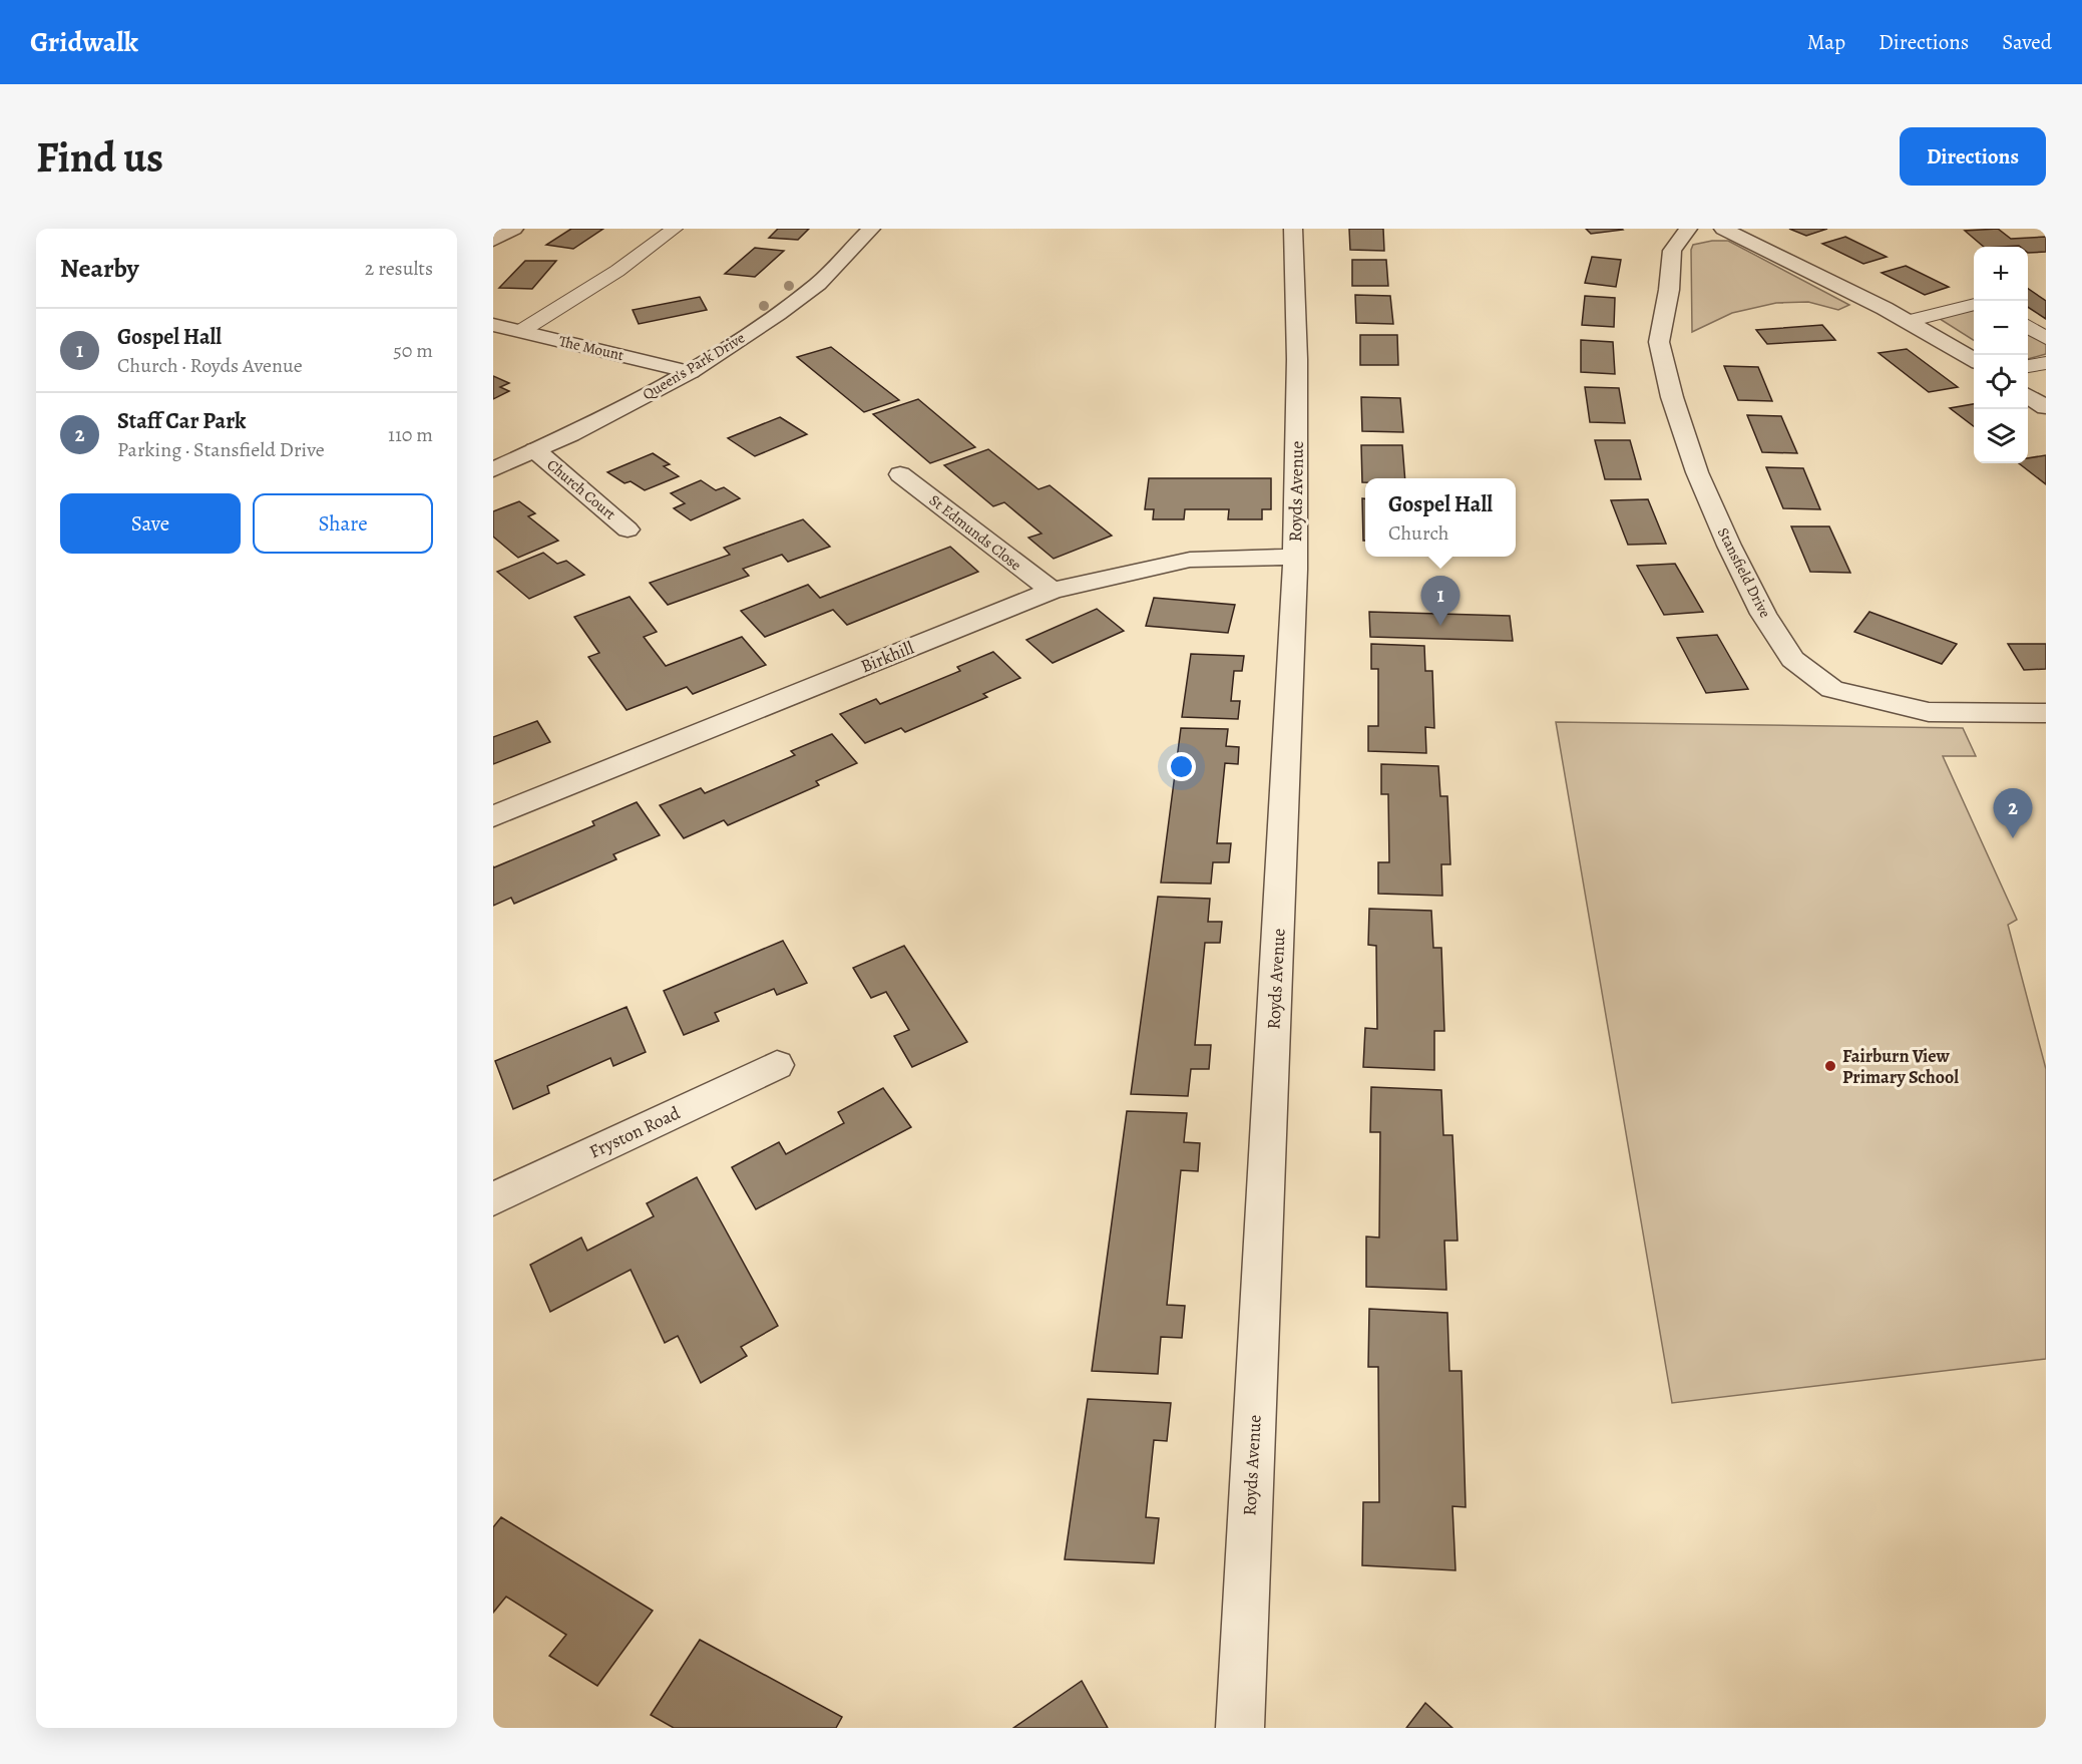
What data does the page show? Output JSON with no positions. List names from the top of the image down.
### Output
{
  "streets": {
    "street": [
      "The Mount",
      "Queen's Park Drive",
      "Church Court",
      "Royds Avenue",
      "St Edmunds Close",
      "Stansfield Drive",
      "Birkhill",
      "Fryston Road"
    ]
  },
  "crossings": [
    ["The Mount", "Queen's Park Drive"],
    ["Queen's Park Drive", "Church Court"],
    ["Royds Avenue", "Birkhill"],
    ["St Edmunds Close", "Birkhill"]
  ],
  "places": ["Fairburn View Primary School"],
  "page": {
    "header": "Gridwalk",
    "nav": ["Map", "Directions", "Saved"],
    "buttons": [
      "Directions",
      ["Save", "Share"]
    ],
    "title": "Find us",
    "heading": ["Nearby", "2 results"],
    "map_buttons": ["+", "−"],
    "list": [
      {
        "mark": "1",
        "name": "Gospel Hall",
        "note": "Church · Royds Avenue",
        "value": "50 m"
      },
      {
        "mark": "2",
        "name": "Staff Car Park",
        "note": "Parking · Stansfield Drive",
        "value": "110 m"
      }
    ],
    "popup": ["Gospel Hall", "Church"],
    "pins": ["1", "2"]
  }
}
